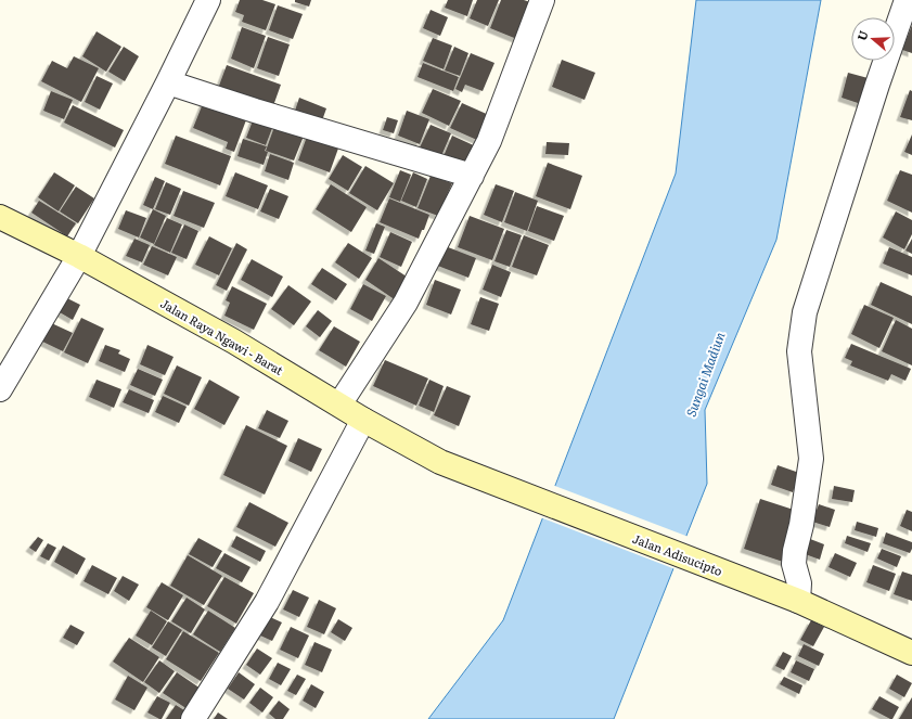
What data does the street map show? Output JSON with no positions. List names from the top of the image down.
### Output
{
  "streets": {
    "main road": ["Jalan Raya Ngawi - Barat", "Jalan Adisucipto"]
  },
  "crossings": [
    ["Jalan Raya Ngawi - Barat", "Jalan Adisucipto"]
  ],
  "water": ["Sungai Madiun"],
  "north": "left"
}
